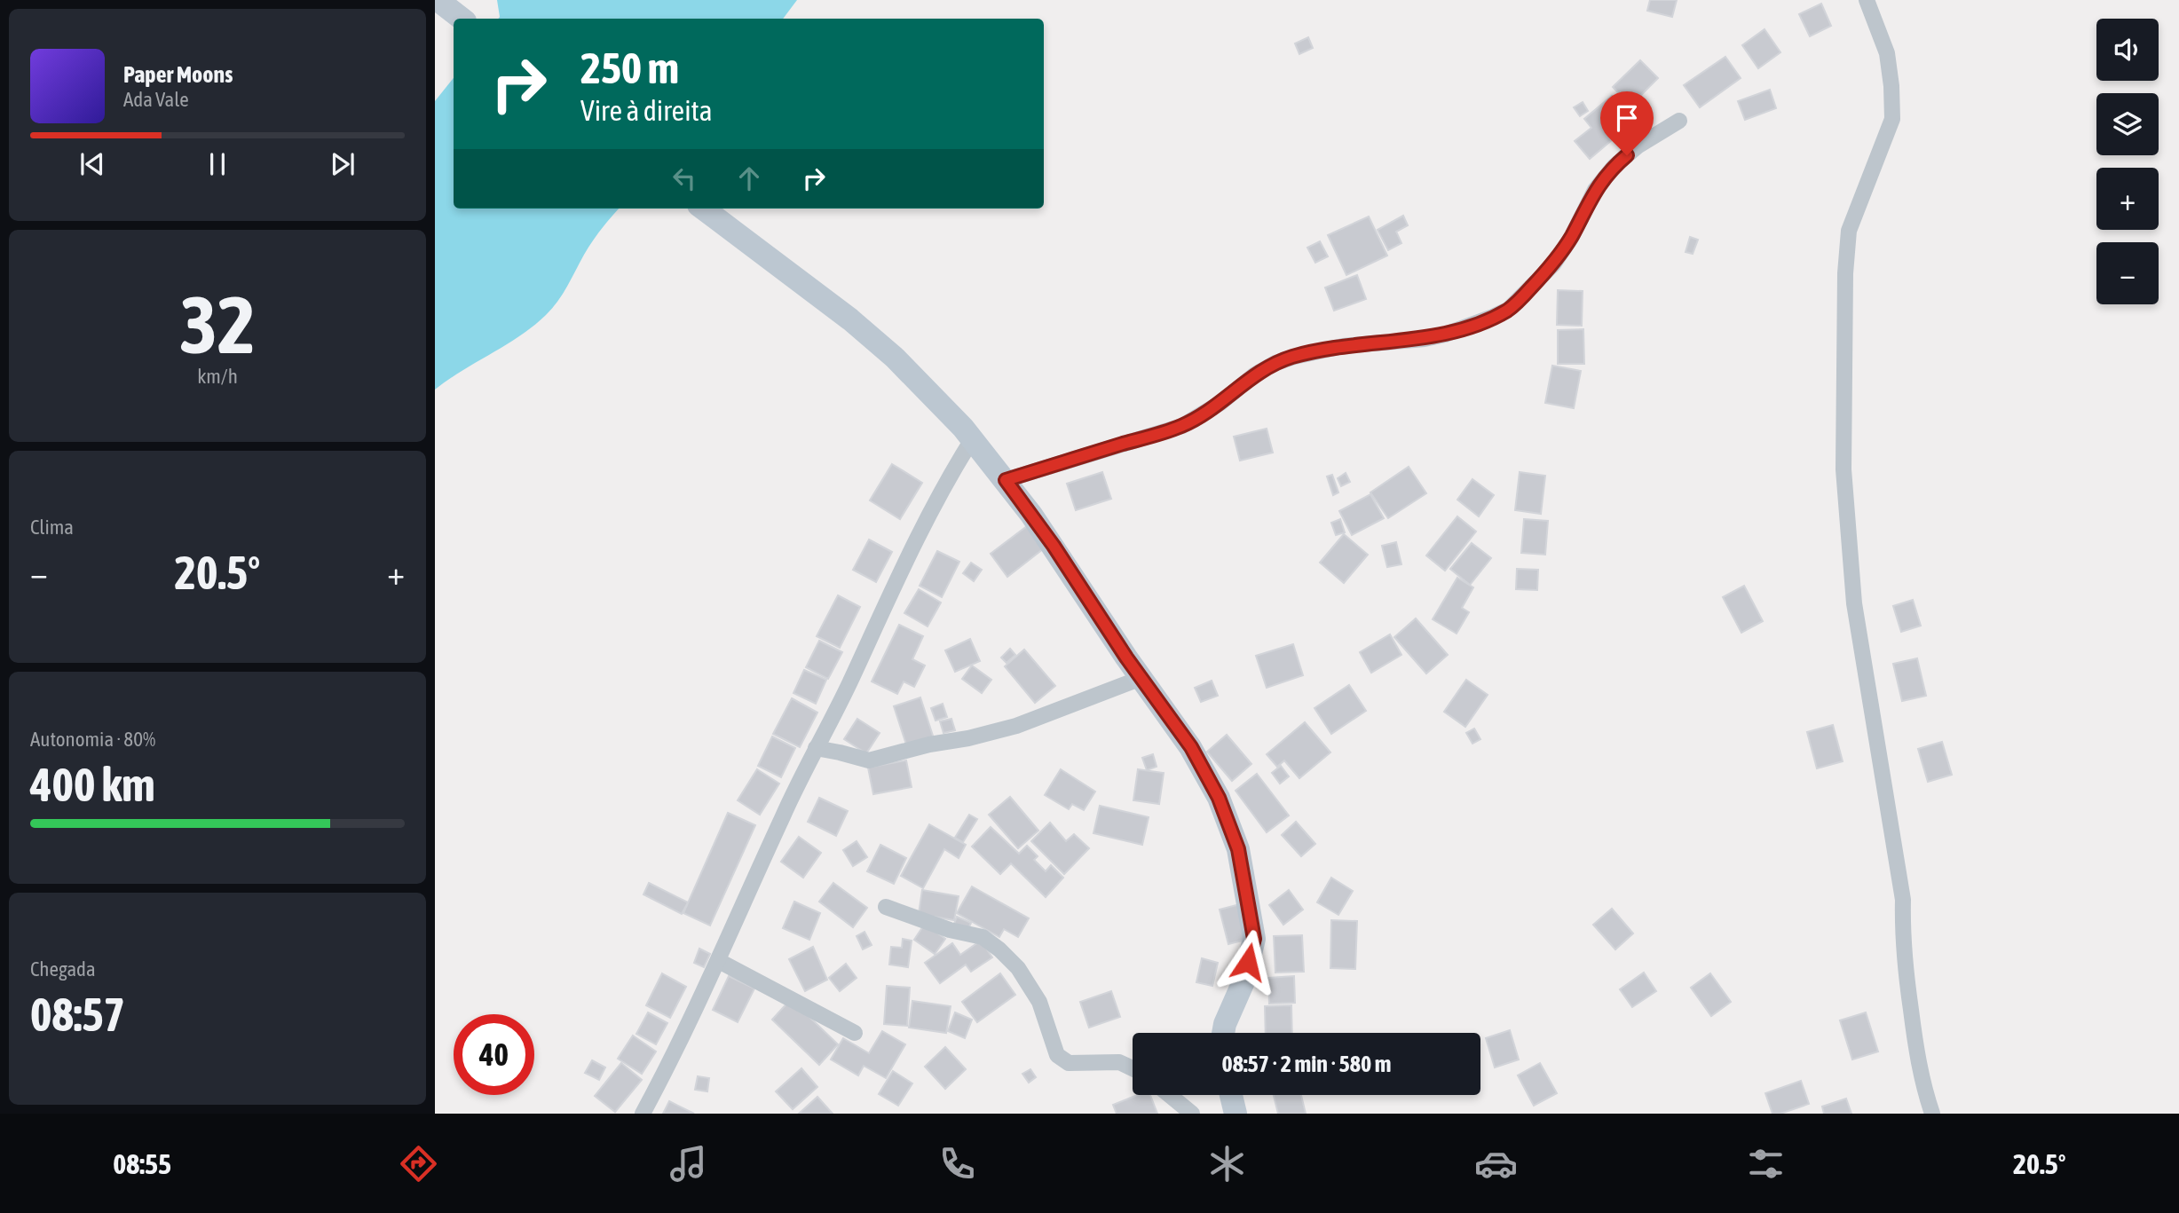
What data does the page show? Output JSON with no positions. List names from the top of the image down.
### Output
{
  "page": {
    "map_buttons": ["+", "−"],
    "turn": ["250 m", "Vire à direita"],
    "song": ["Paper Moons", "Ada Vale"],
    "tile": [
      ["32", "km/h"],
      "Clima",
      ["Autonomia · 80%", "400 km"],
      ["Chegada", "08:57"]
    ],
    "heat": ["−", "20.5°", "+"],
    "limit": "40",
    "trip": "08:57 · 2 min · 580 m",
    "tabs": ["08:55", "20.5°"]
  }
}
